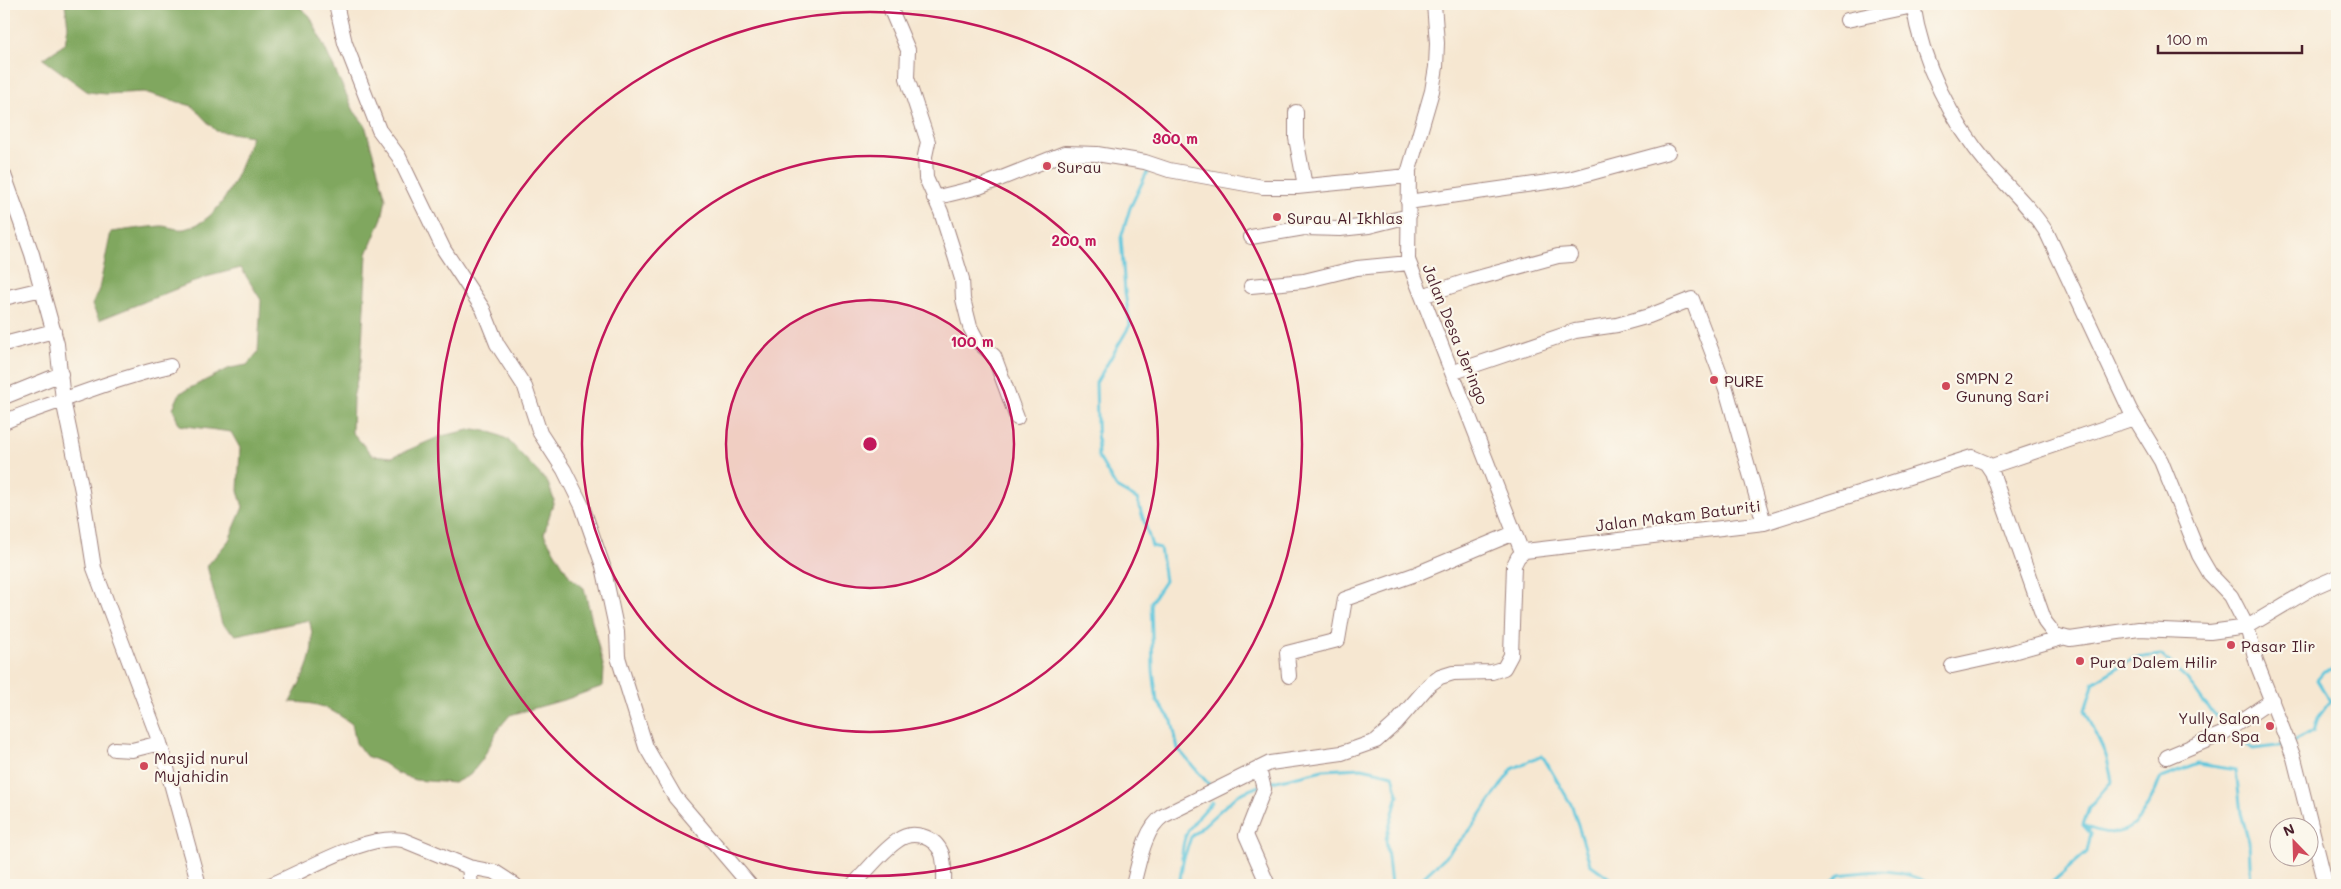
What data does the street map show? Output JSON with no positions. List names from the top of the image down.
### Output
{
  "streets": {
    "street": ["Jalan Desa Jeringo", "Jalan Makam Baturiti"]
  },
  "crossings": [
    ["Jalan Desa Jeringo", "Jalan Makam Baturiti"]
  ],
  "places": [
    "Surau",
    "Surau Al Ikhlas",
    "PURE",
    "SMPN 2 Gunung Sari",
    "Pasar Ilir",
    "Pura Dalem Hilir",
    "Yully Salon dan Spa",
    "Masjid nurul Mujahidin"
  ],
  "scale_bar": "100 m",
  "north": "top left",
  "rings": ["300 m", "200 m", "100 m"]
}
